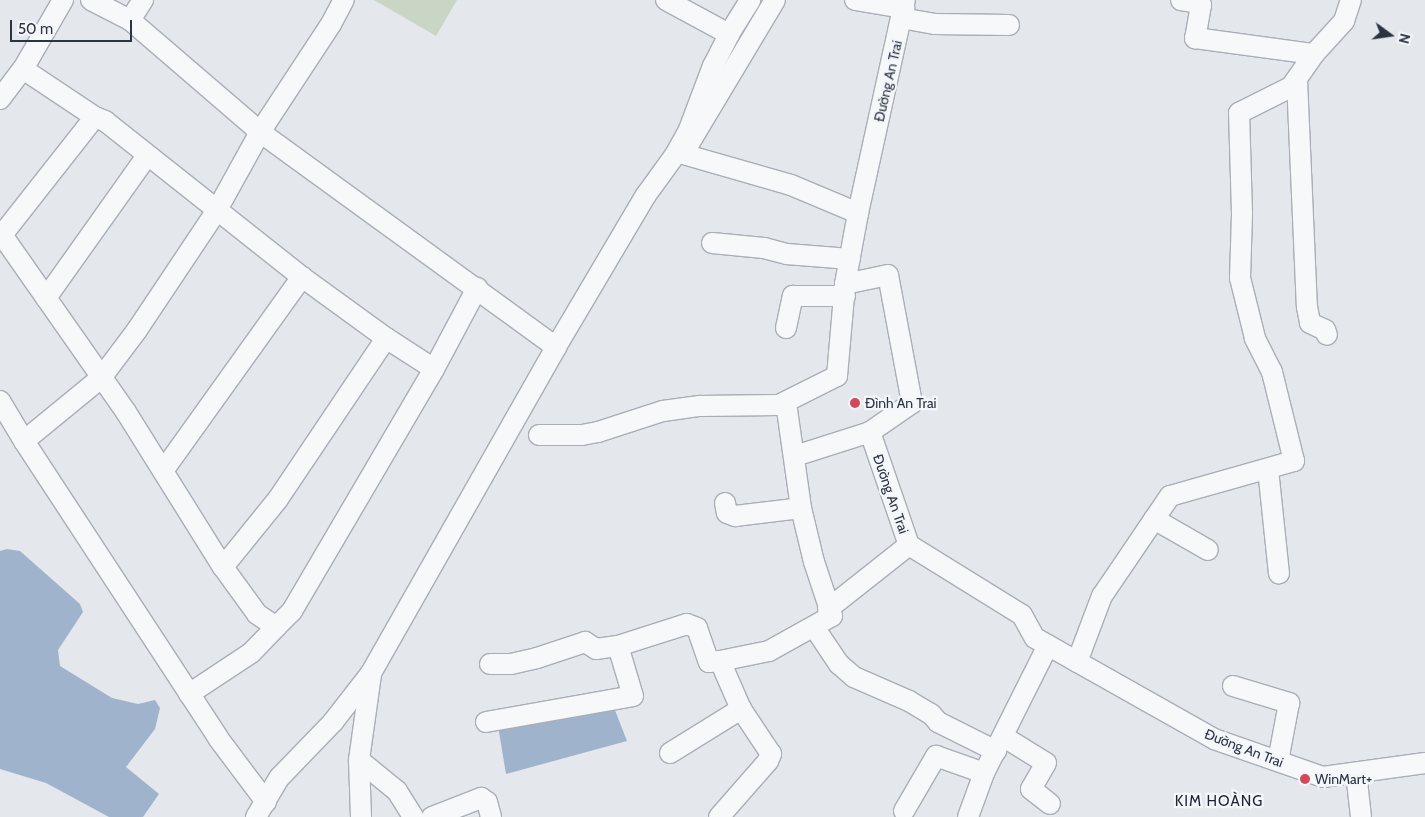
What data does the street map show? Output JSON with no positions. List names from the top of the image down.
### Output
{
  "streets": {
    "street": ["Đường An Trai"]
  },
  "districts": ["KIM HOÀNG"],
  "places": ["Đình An Trai", "WinMart+"],
  "scale_bar": "50 m",
  "north": "right"
}
